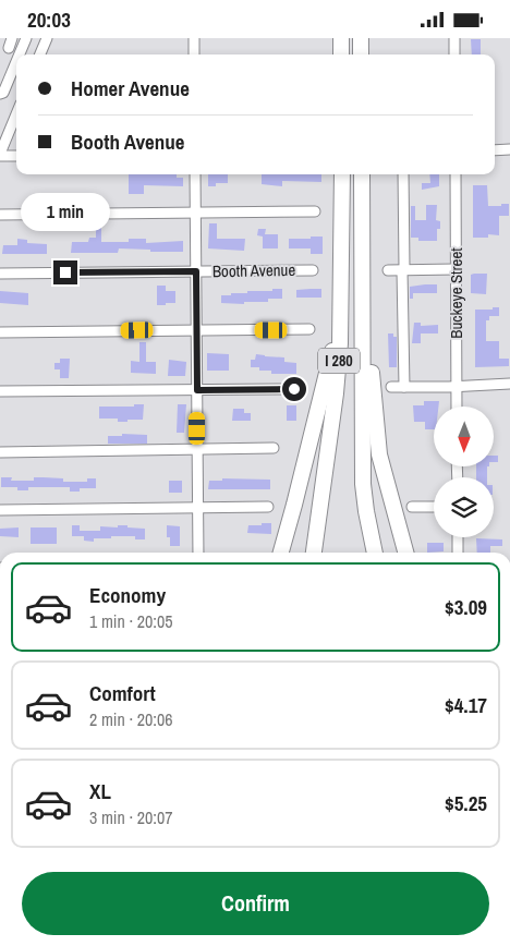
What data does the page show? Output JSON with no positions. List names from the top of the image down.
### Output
{
  "streets": {
    "highway": ["I 280"],
    "street": ["Booth Avenue", "Buckeye Street"]
  },
  "north": "bottom",
  "page": {
    "status": "20:03",
    "banner": ["Homer Avenue", "Booth Avenue"],
    "bubble": "1 min",
    "list": [
      {
        "name": "Economy",
        "note": "1 min · 20:05",
        "value": "$3.09"
      },
      {
        "name": "Comfort",
        "note": "2 min · 20:06",
        "value": "$4.17"
      },
      {
        "name": "XL",
        "note": "3 min · 20:07",
        "value": "$5.25"
      }
    ],
    "buttons": "Confirm"
  }
}
